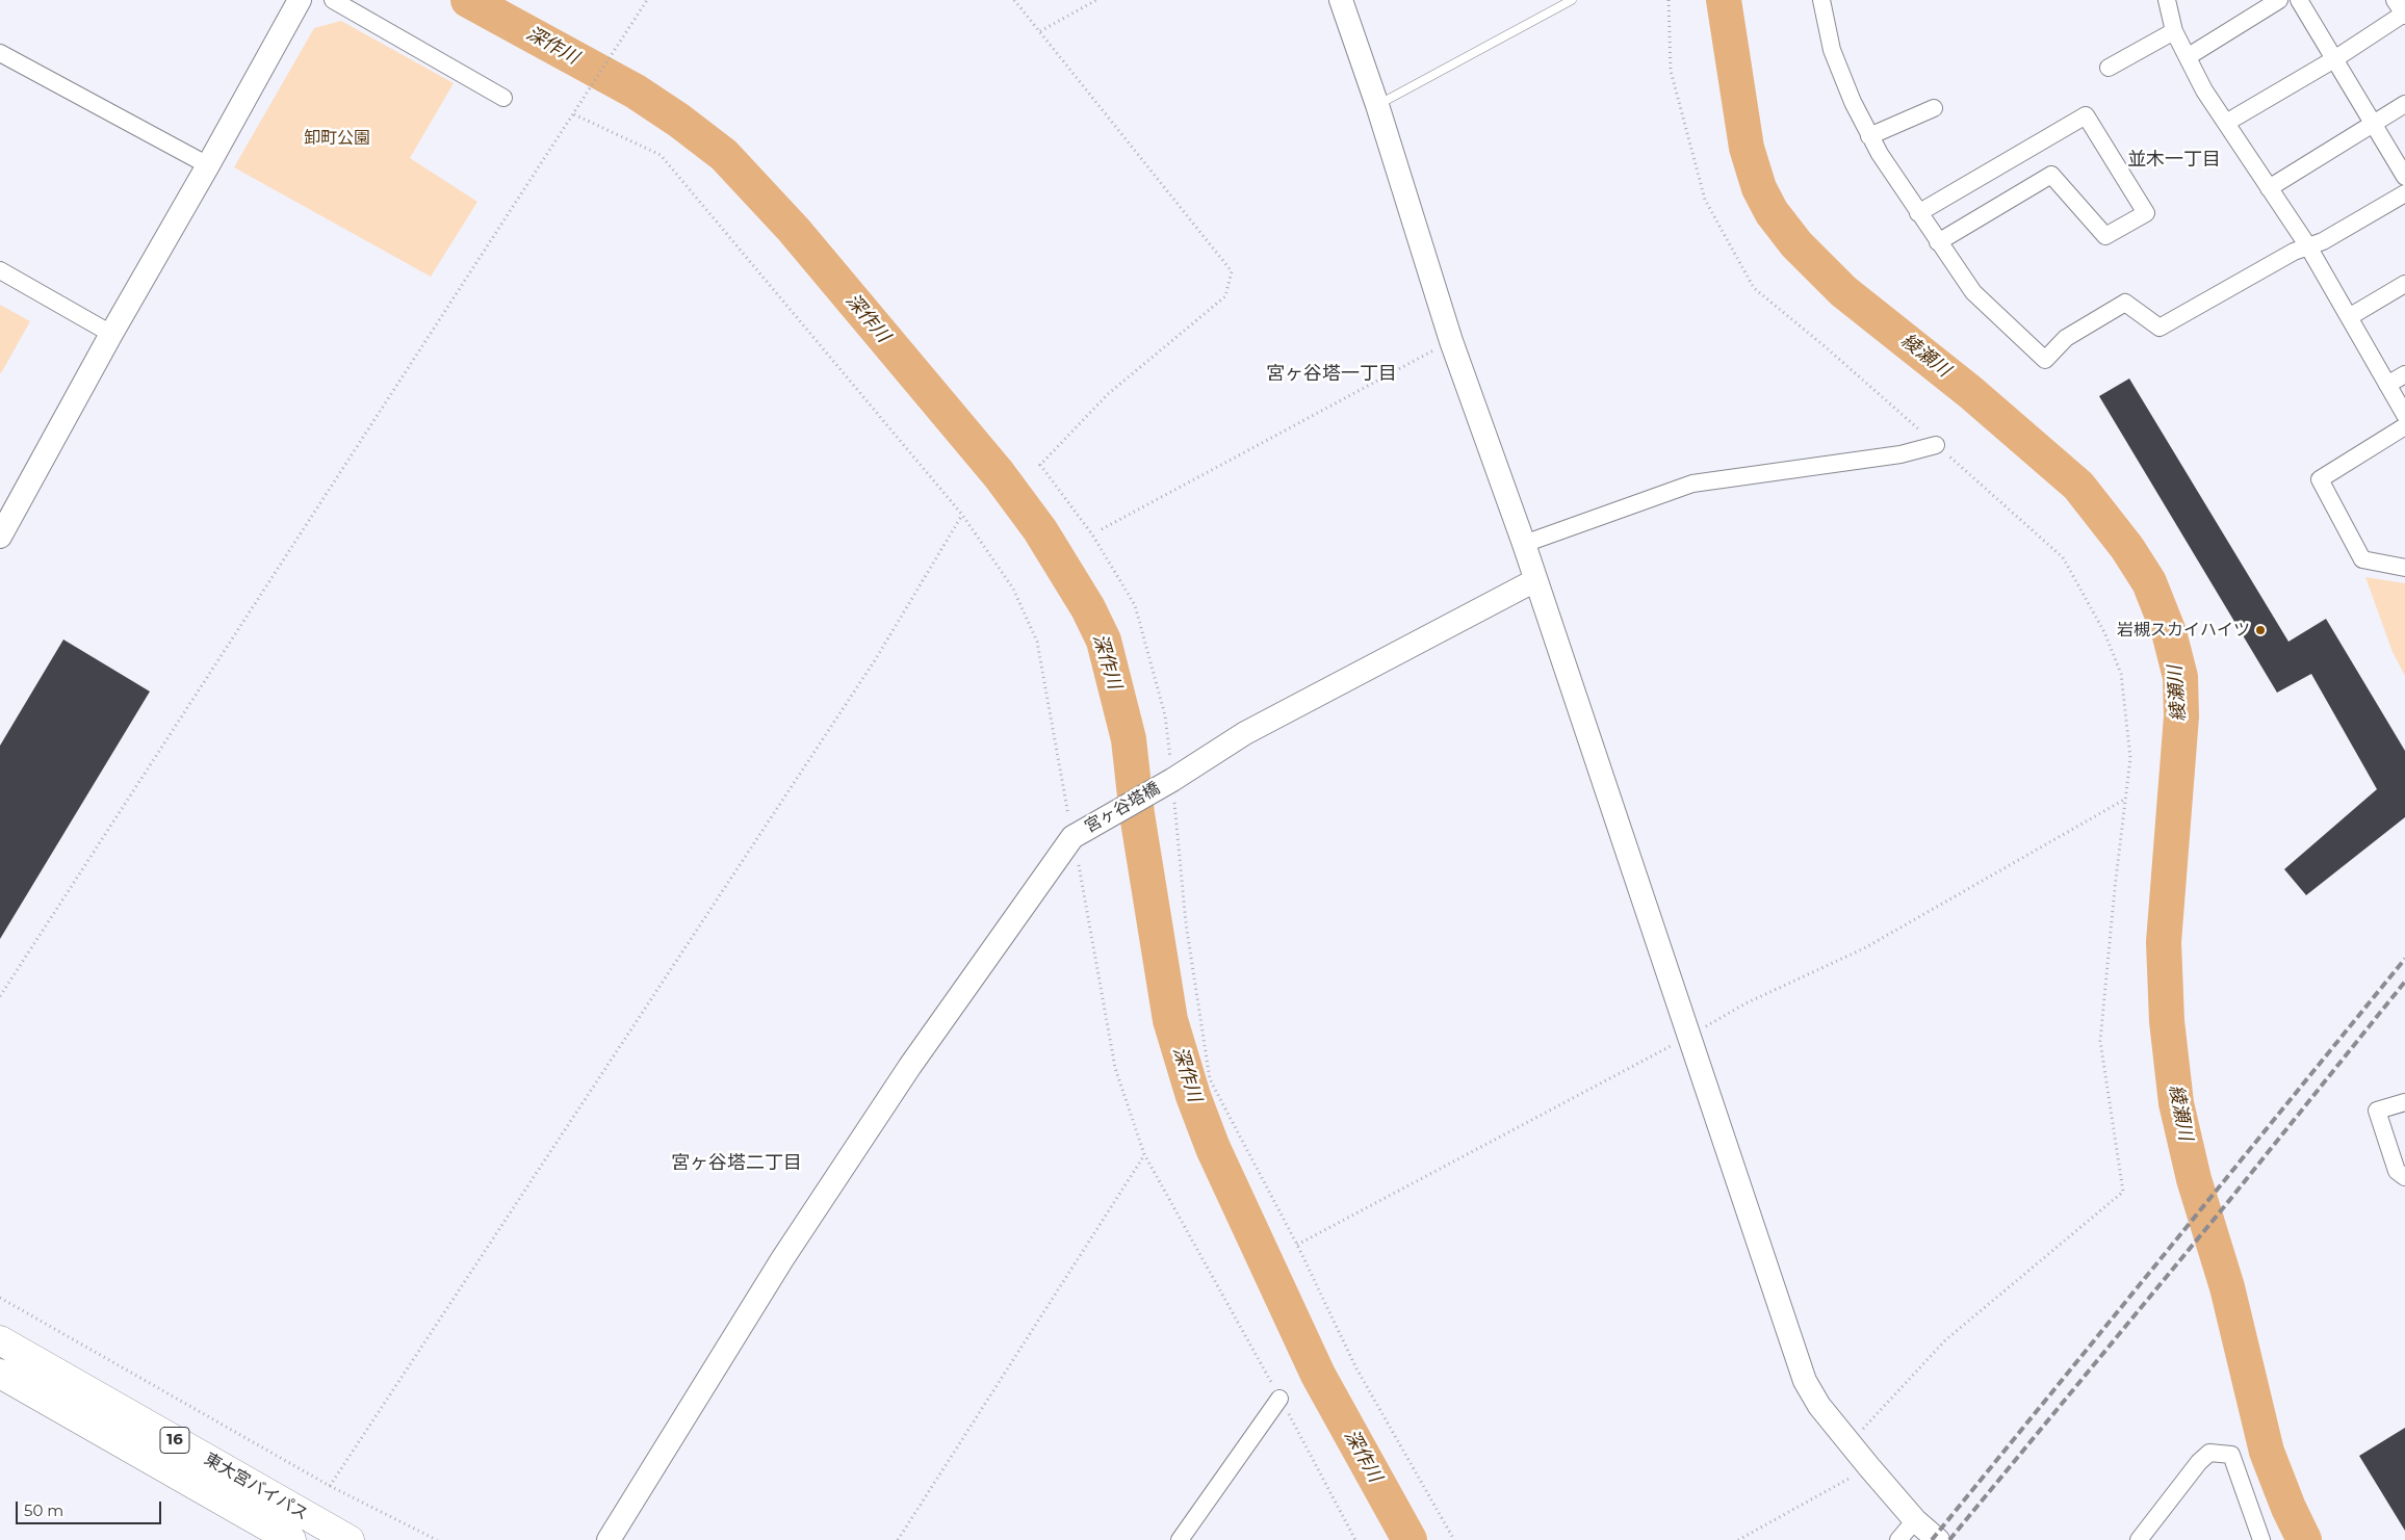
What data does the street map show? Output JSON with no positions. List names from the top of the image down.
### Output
{
  "streets": {
    "highway": ["16", "東大宮バイパス"],
    "street": ["宮ヶ谷塔橋"]
  },
  "districts": ["並木一丁目", "宮ヶ谷塔一丁目", "宮ヶ谷塔二丁目"],
  "water": ["深作川", "綾瀬川"],
  "parks": ["卸町公園"],
  "places": ["岩槻スカイハイツ"],
  "scale_bar": "50 m"
}
